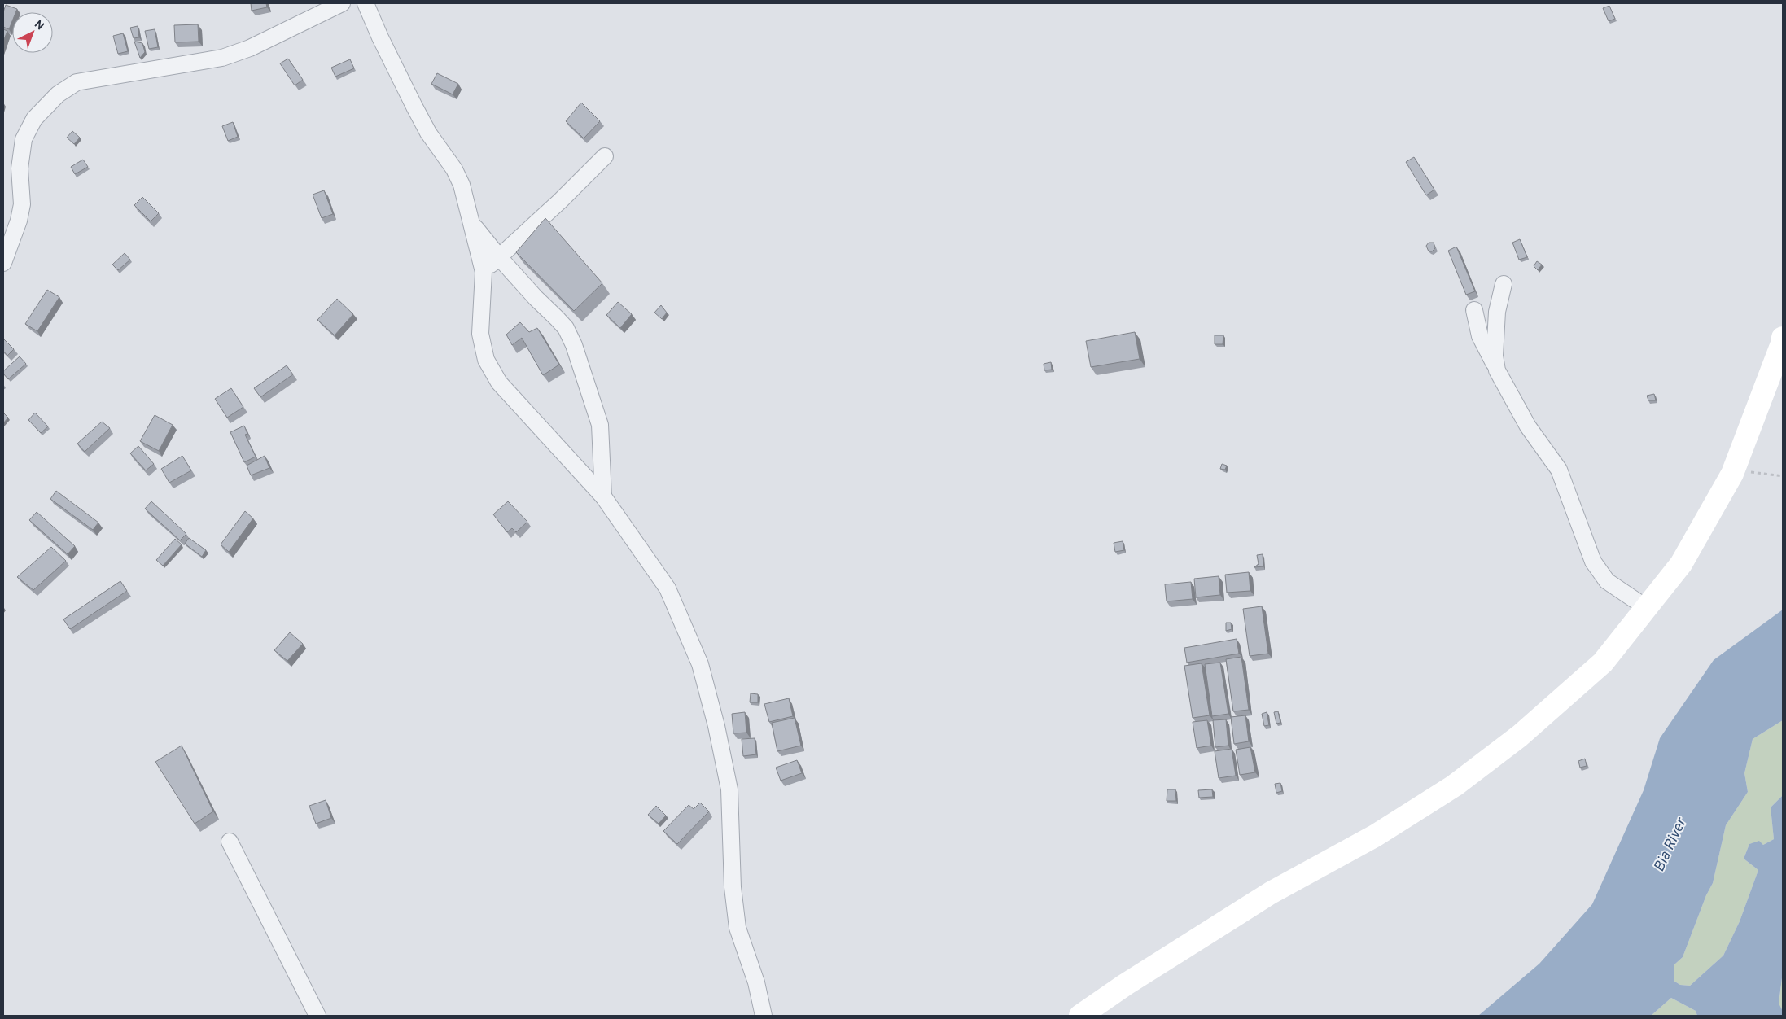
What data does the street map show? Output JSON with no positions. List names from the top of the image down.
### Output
{
  "water": ["Bia River"],
  "north": "top right"
}
